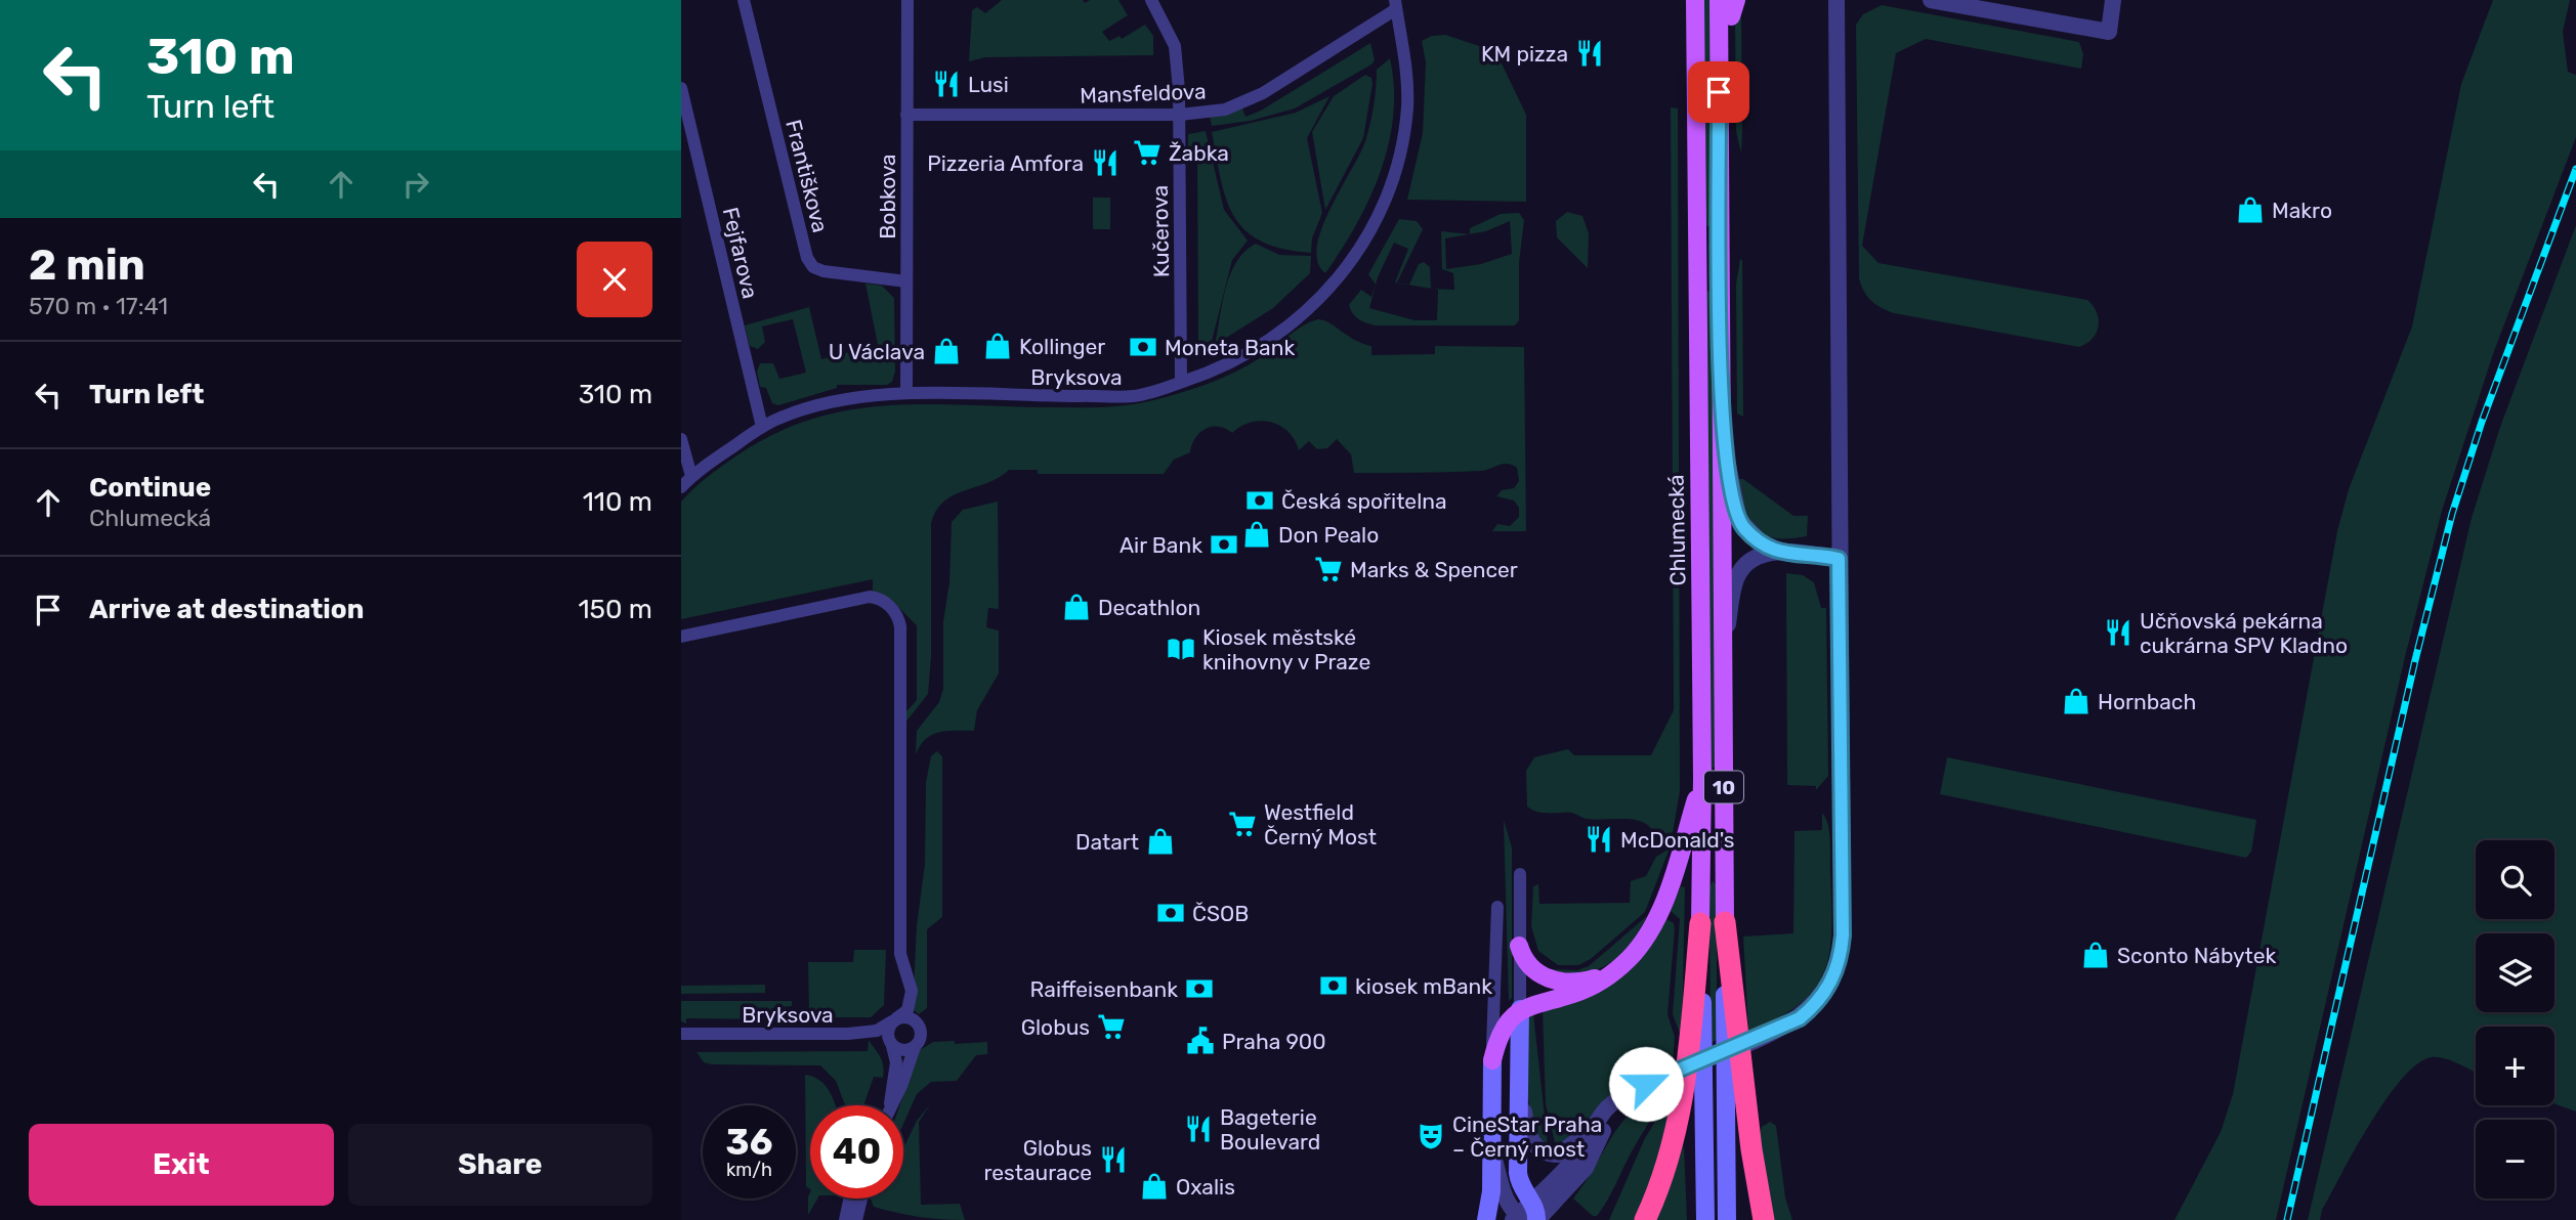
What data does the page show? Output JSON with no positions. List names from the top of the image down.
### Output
{
  "streets": {
    "main road": ["Chlumecká", "10"],
    "street": [
      "Mansfeldova",
      "Františkova",
      "Bobkova",
      "Kučerova",
      "Fejfarova",
      "Bryksova"
    ]
  },
  "crossings": [
    ["Mansfeldova", "Bobkova"],
    ["Mansfeldova", "Kučerova"],
    ["Mansfeldova", "Bryksova"],
    ["Františkova", "Bobkova"],
    ["Bobkova", "Bryksova"],
    ["Kučerova", "Bryksova"],
    ["Fejfarova", "Bryksova"]
  ],
  "places": {
    "restaurant": [
      "KM pizza",
      "Lusi",
      "Pizzeria Amfora",
      "Učňovská pekárna cukrárna SPV Kladno",
      "McDonald's",
      "Bageterie Boulevard",
      "Globus restaurace"
    ],
    "supermarket": [
      "Žabka",
      "Marks & Spencer",
      "Westfield Černý Most",
      "Globus"
    ],
    "shop": [
      "Makro",
      "Kollinger",
      "U Václava",
      "Don Pealo",
      "Decathlon",
      "Hornbach",
      "Datart",
      "Sconto Nábytek",
      "Oxalis"
    ],
    "bank": [
      "Moneta Bank",
      "Česká spořitelna",
      "Air Bank",
      "ČSOB",
      "kiosek mBank",
      "Raiffeisenbank"
    ],
    "library": ["Kiosek městské knihovny v Praze"],
    "public building": ["Praha 900"],
    "theatre": ["CineStar Praha – Černý most"]
  },
  "page": {
    "turn": ["310 m", "Turn left"],
    "heading": ["2 min", "570 m · 17:41"],
    "list": [
      {
        "name": "Turn left",
        "value": "310 m"
      },
      {
        "name": "Continue",
        "note": "Chlumecká",
        "value": "110 m"
      },
      {
        "name": "Arrive at destination",
        "value": "150 m"
      }
    ],
    "map_buttons": ["+", "−"],
    "speed": "36 km/h",
    "limit": "40",
    "buttons": ["Exit", "Share"]
  }
}
